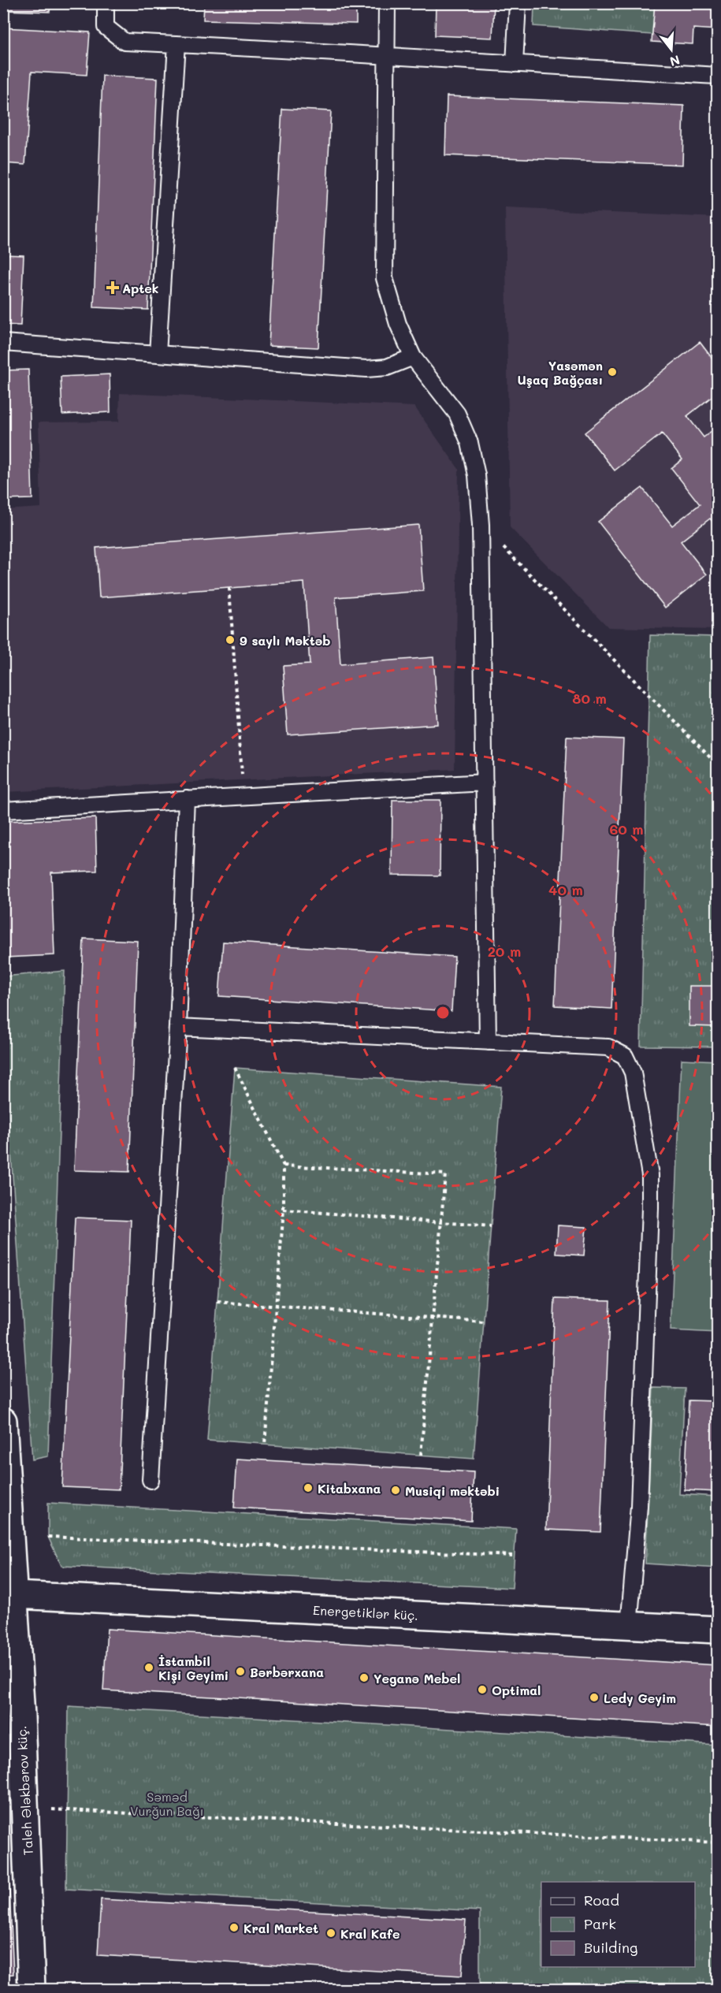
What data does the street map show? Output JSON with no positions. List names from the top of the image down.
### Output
{
  "streets": {
    "street": ["Energetiklər küç.", "Taleh Ələkbərov küç."]
  },
  "crossings": [
    ["Energetiklər küç.", "Taleh Ələkbərov küç."]
  ],
  "parks": ["Səməd Vurğun Bağı"],
  "places": {
    "health": ["Aptek"],
    "other": [
      "Yasəmən Uşaq Bağçası",
      "9 saylı Məktəb",
      "Kitabxana",
      "Musiqi məktəbi",
      "İstambil Kişi Geyimi",
      "Bərbərxana",
      "Yeganə Mebel",
      "Optimal",
      "Ledy Geyim",
      "Kral Market",
      "Kral Kafe"
    ]
  },
  "legend": ["Road", "Park", "Building"],
  "north": "bottom",
  "rings": [
    "80 m",
    "60 m",
    "40 m",
    "20 m"
  ]
}
